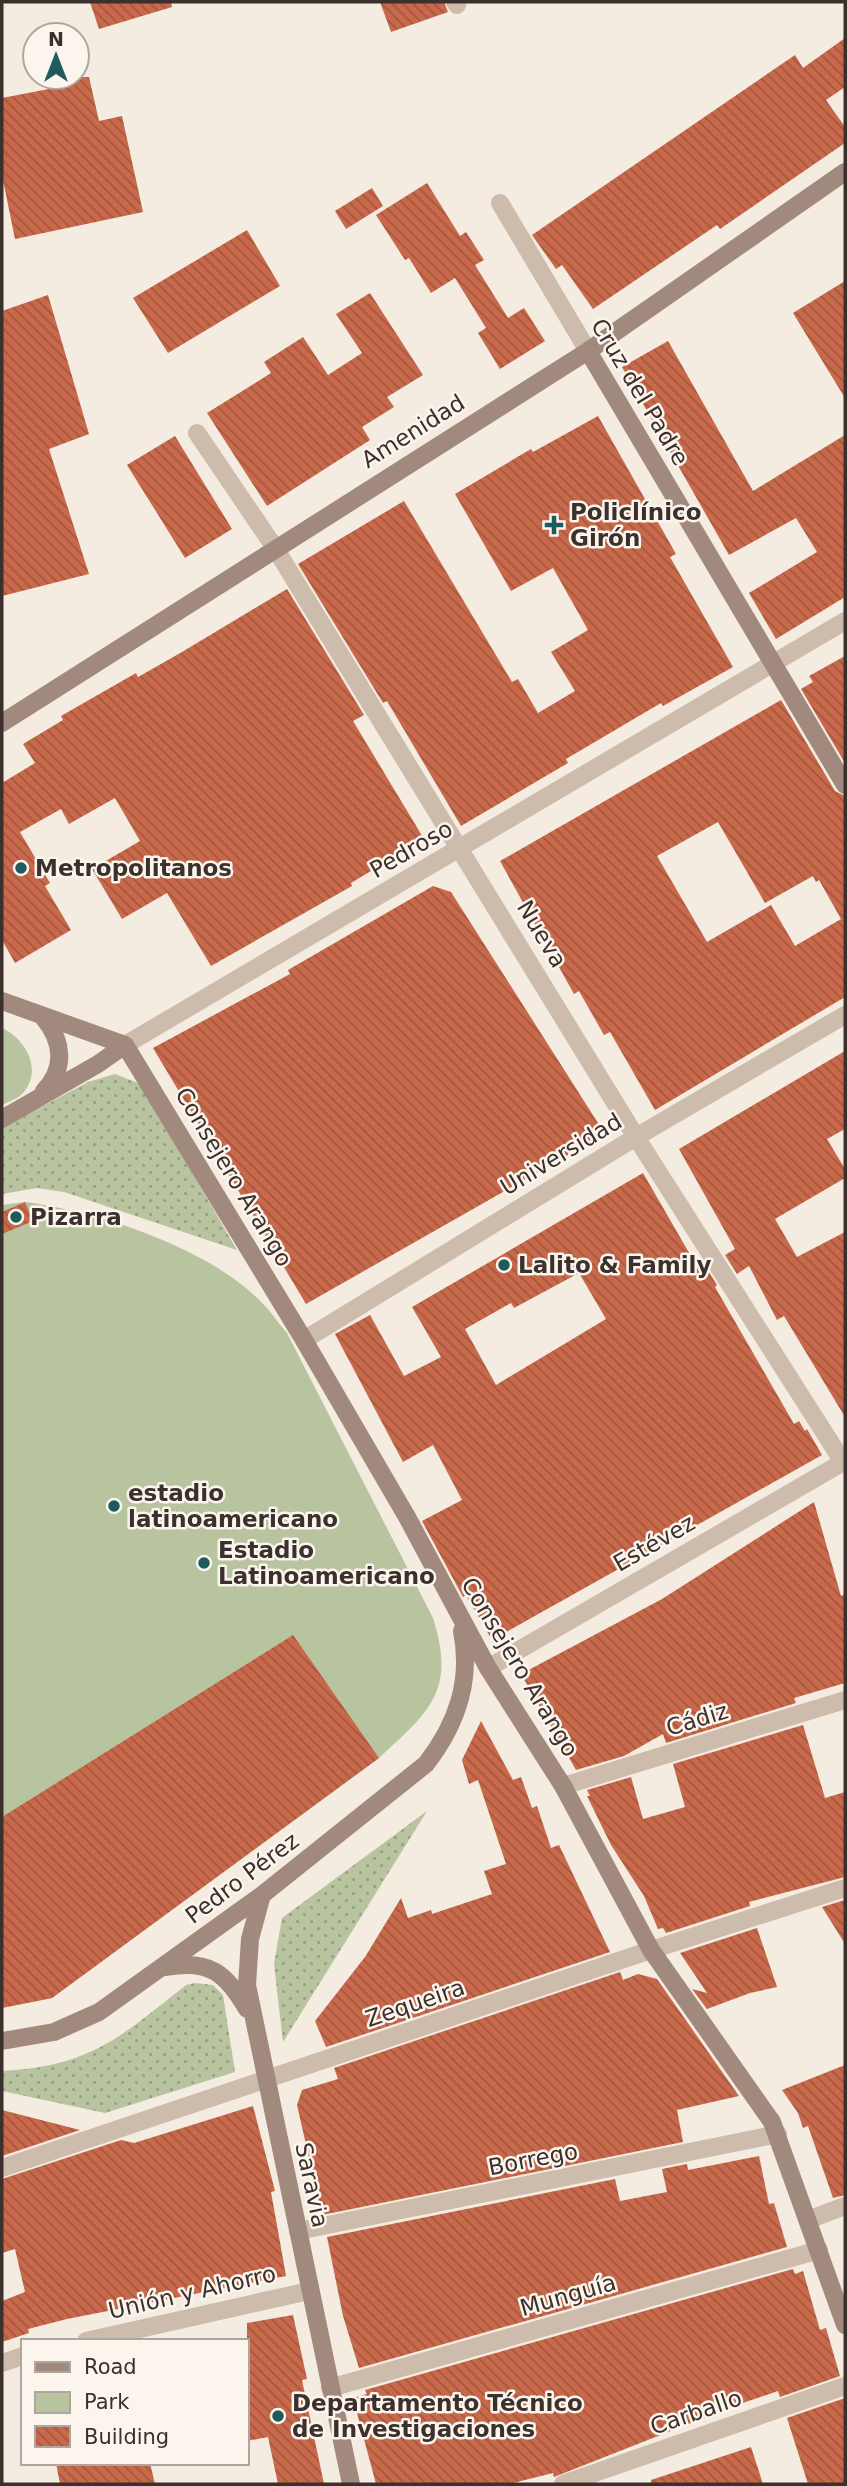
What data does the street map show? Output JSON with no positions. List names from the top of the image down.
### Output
{
  "streets": {
    "street": [
      "Cruz del Padre",
      "Amenidad",
      "Pedroso",
      "Nueva",
      "Universidad",
      "Consejero Arango",
      "Estévez",
      "Cádiz",
      "Pedro Pérez",
      "Zequeira",
      "Borrego",
      "Saravia",
      "Unión y Ahorro",
      "Munguía",
      "Carballo"
    ]
  },
  "crossings": [
    ["Cruz del Padre", "Amenidad"],
    ["Cruz del Padre", "Pedroso"],
    ["Amenidad", "Nueva"],
    ["Pedroso", "Nueva"],
    ["Pedroso", "Consejero Arango"],
    ["Nueva", "Universidad"],
    ["Nueva", "Estévez"],
    ["Universidad", "Consejero Arango"],
    ["Consejero Arango", "Estévez"],
    ["Consejero Arango", "Cádiz"],
    ["Consejero Arango", "Pedro Pérez"],
    ["Consejero Arango", "Zequeira"],
    ["Consejero Arango", "Borrego"],
    ["Consejero Arango", "Munguía"],
    ["Estévez", "Pedro Pérez"],
    ["Pedro Pérez", "Saravia"],
    ["Zequeira", "Saravia"],
    ["Borrego", "Saravia"],
    ["Saravia", "Unión y Ahorro"],
    ["Saravia", "Munguía"]
  ],
  "places": {
    "health": ["Policlínico Girón"],
    "other": [
      "Metropolitanos",
      "Pizarra",
      "Lalito & Family",
      "estadio latinoamericano",
      "Estadio Latinoamericano",
      "Departamento Técnico de Investigaciones"
    ]
  },
  "legend": ["Road", "Park", "Building"],
  "north": "top"
}
